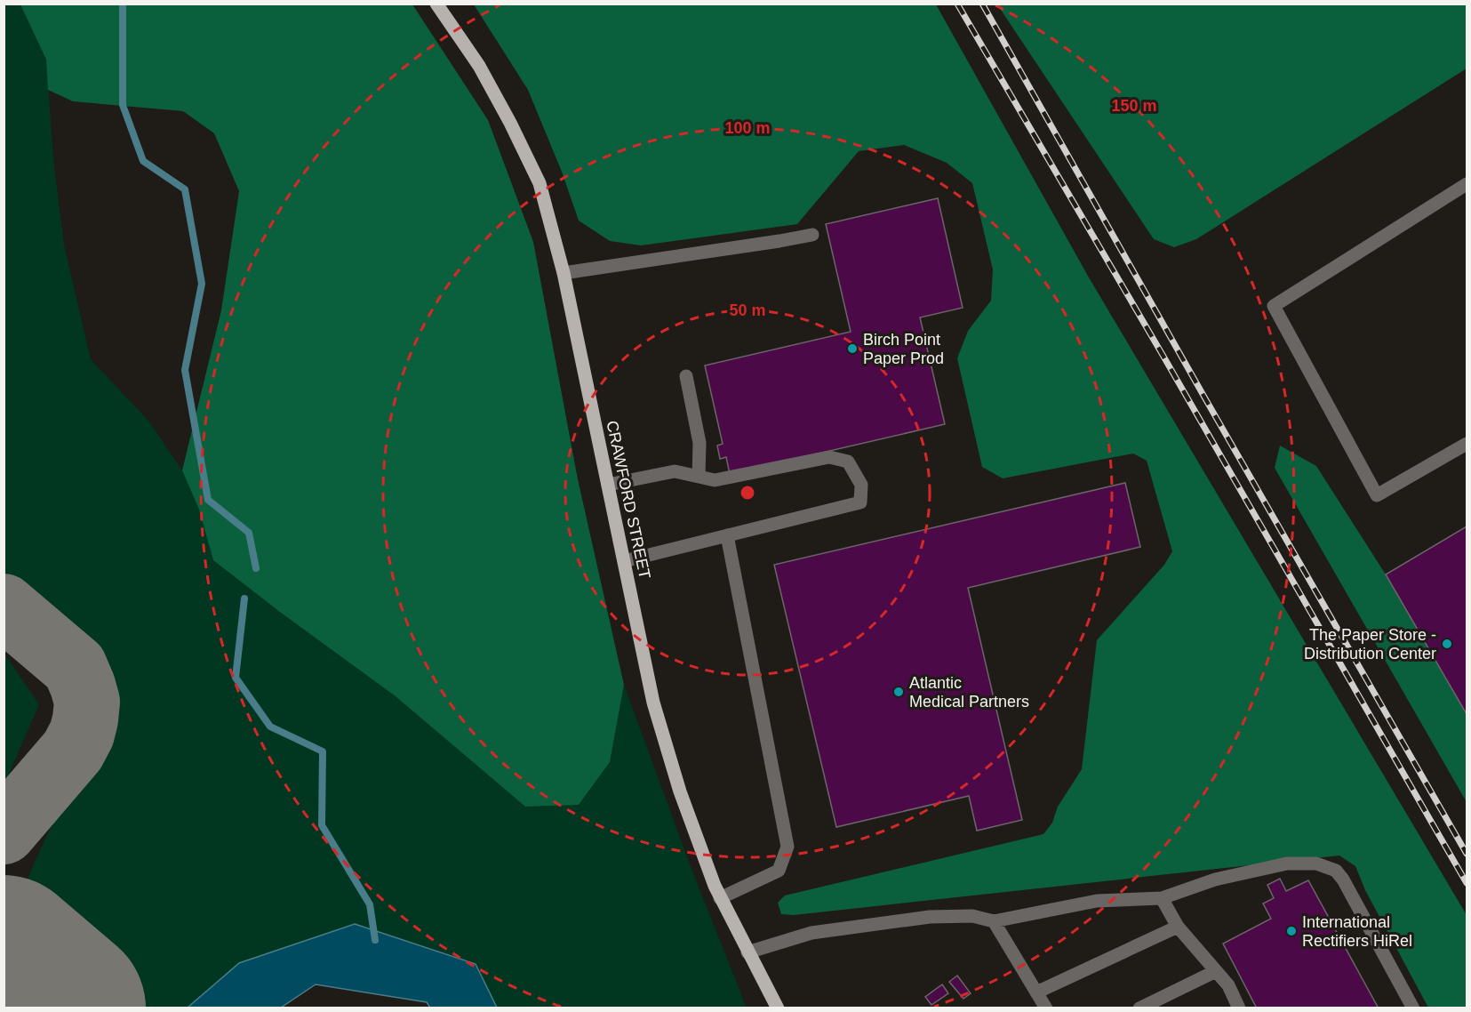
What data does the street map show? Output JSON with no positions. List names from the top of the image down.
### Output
{
  "streets": {
    "main road": ["CRAWFORD STREET"]
  },
  "places": [
    "Birch Point Paper Prod",
    "The Paper Store - Distribution Center",
    "Atlantic Medical Partners",
    "International Rectifiers HiRel"
  ],
  "rings": ["150 m", "100 m", "50 m"]
}
